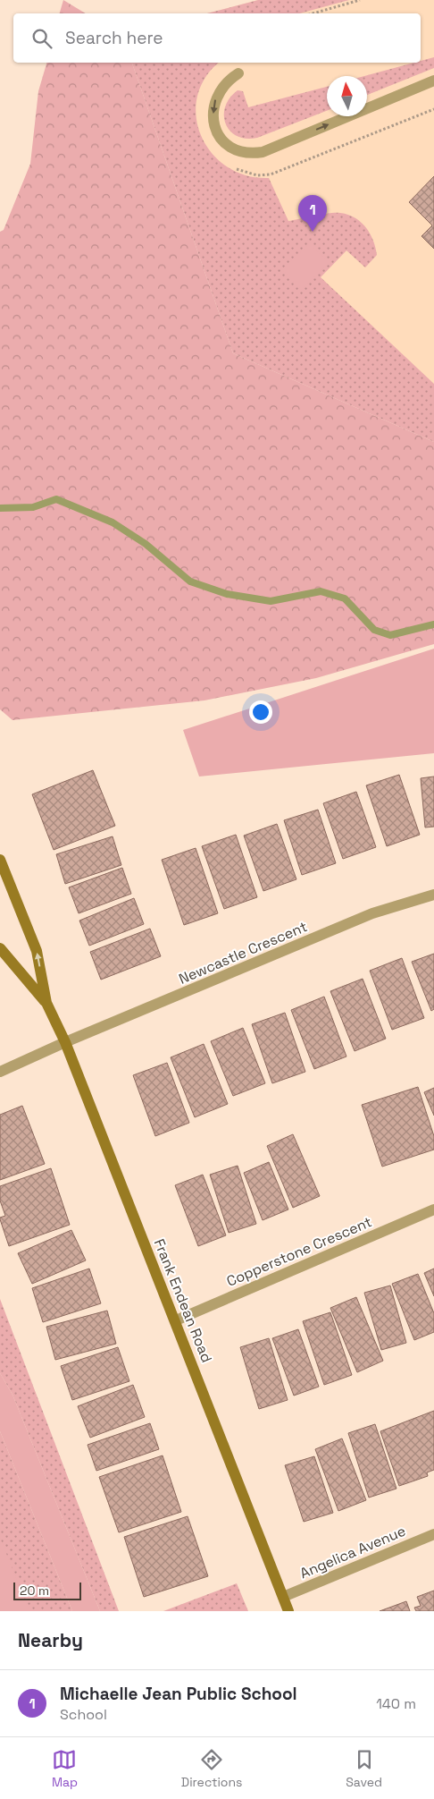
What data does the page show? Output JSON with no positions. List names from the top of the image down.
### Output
{
  "streets": {
    "street": [
      "Newcastle Crescent",
      "Copperstone Crescent",
      "Frank Endean Road",
      "Angelica Avenue"
    ]
  },
  "crossings": [
    ["Newcastle Crescent", "Frank Endean Road"],
    ["Copperstone Crescent", "Frank Endean Road"],
    ["Frank Endean Road", "Angelica Avenue"]
  ],
  "scale_bar": "20 m",
  "north": "top",
  "page": {
    "search": "Search here",
    "pins": "1",
    "scale": "20 m",
    "heading": "Nearby",
    "list": [
      {
        "mark": "1",
        "name": "Michaelle Jean Public School",
        "note": "School",
        "value": "140 m"
      }
    ],
    "nav": ["Map", "Directions", "Saved"]
  }
}
